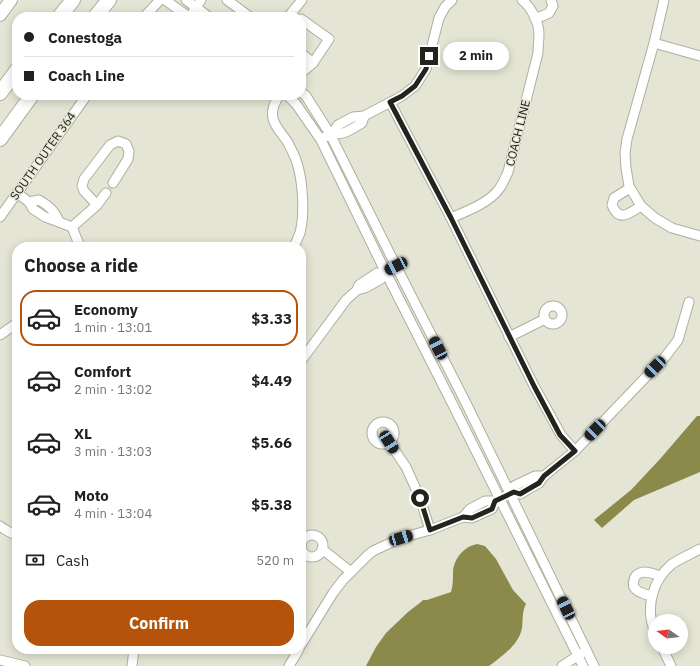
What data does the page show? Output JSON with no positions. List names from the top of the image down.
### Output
{
  "streets": {
    "street": ["COACH LINE", "SOUTH OUTER 364"]
  },
  "north": "left",
  "page": {
    "banner": ["Conestoga", "Coach Line"],
    "bubble": "2 min",
    "heading": "Choose a ride",
    "list": [
      {
        "name": "Economy",
        "note": "1 min · 13:01",
        "value": "$3.33"
      },
      {
        "name": "Comfort",
        "note": "2 min · 13:02",
        "value": "$4.49"
      },
      {
        "name": "XL",
        "note": "3 min · 13:03",
        "value": "$5.66"
      },
      {
        "name": "Moto",
        "note": "4 min · 13:04",
        "value": "$5.38"
      }
    ],
    "pay": ["Cash", "520 m"],
    "buttons": "Confirm"
  }
}
